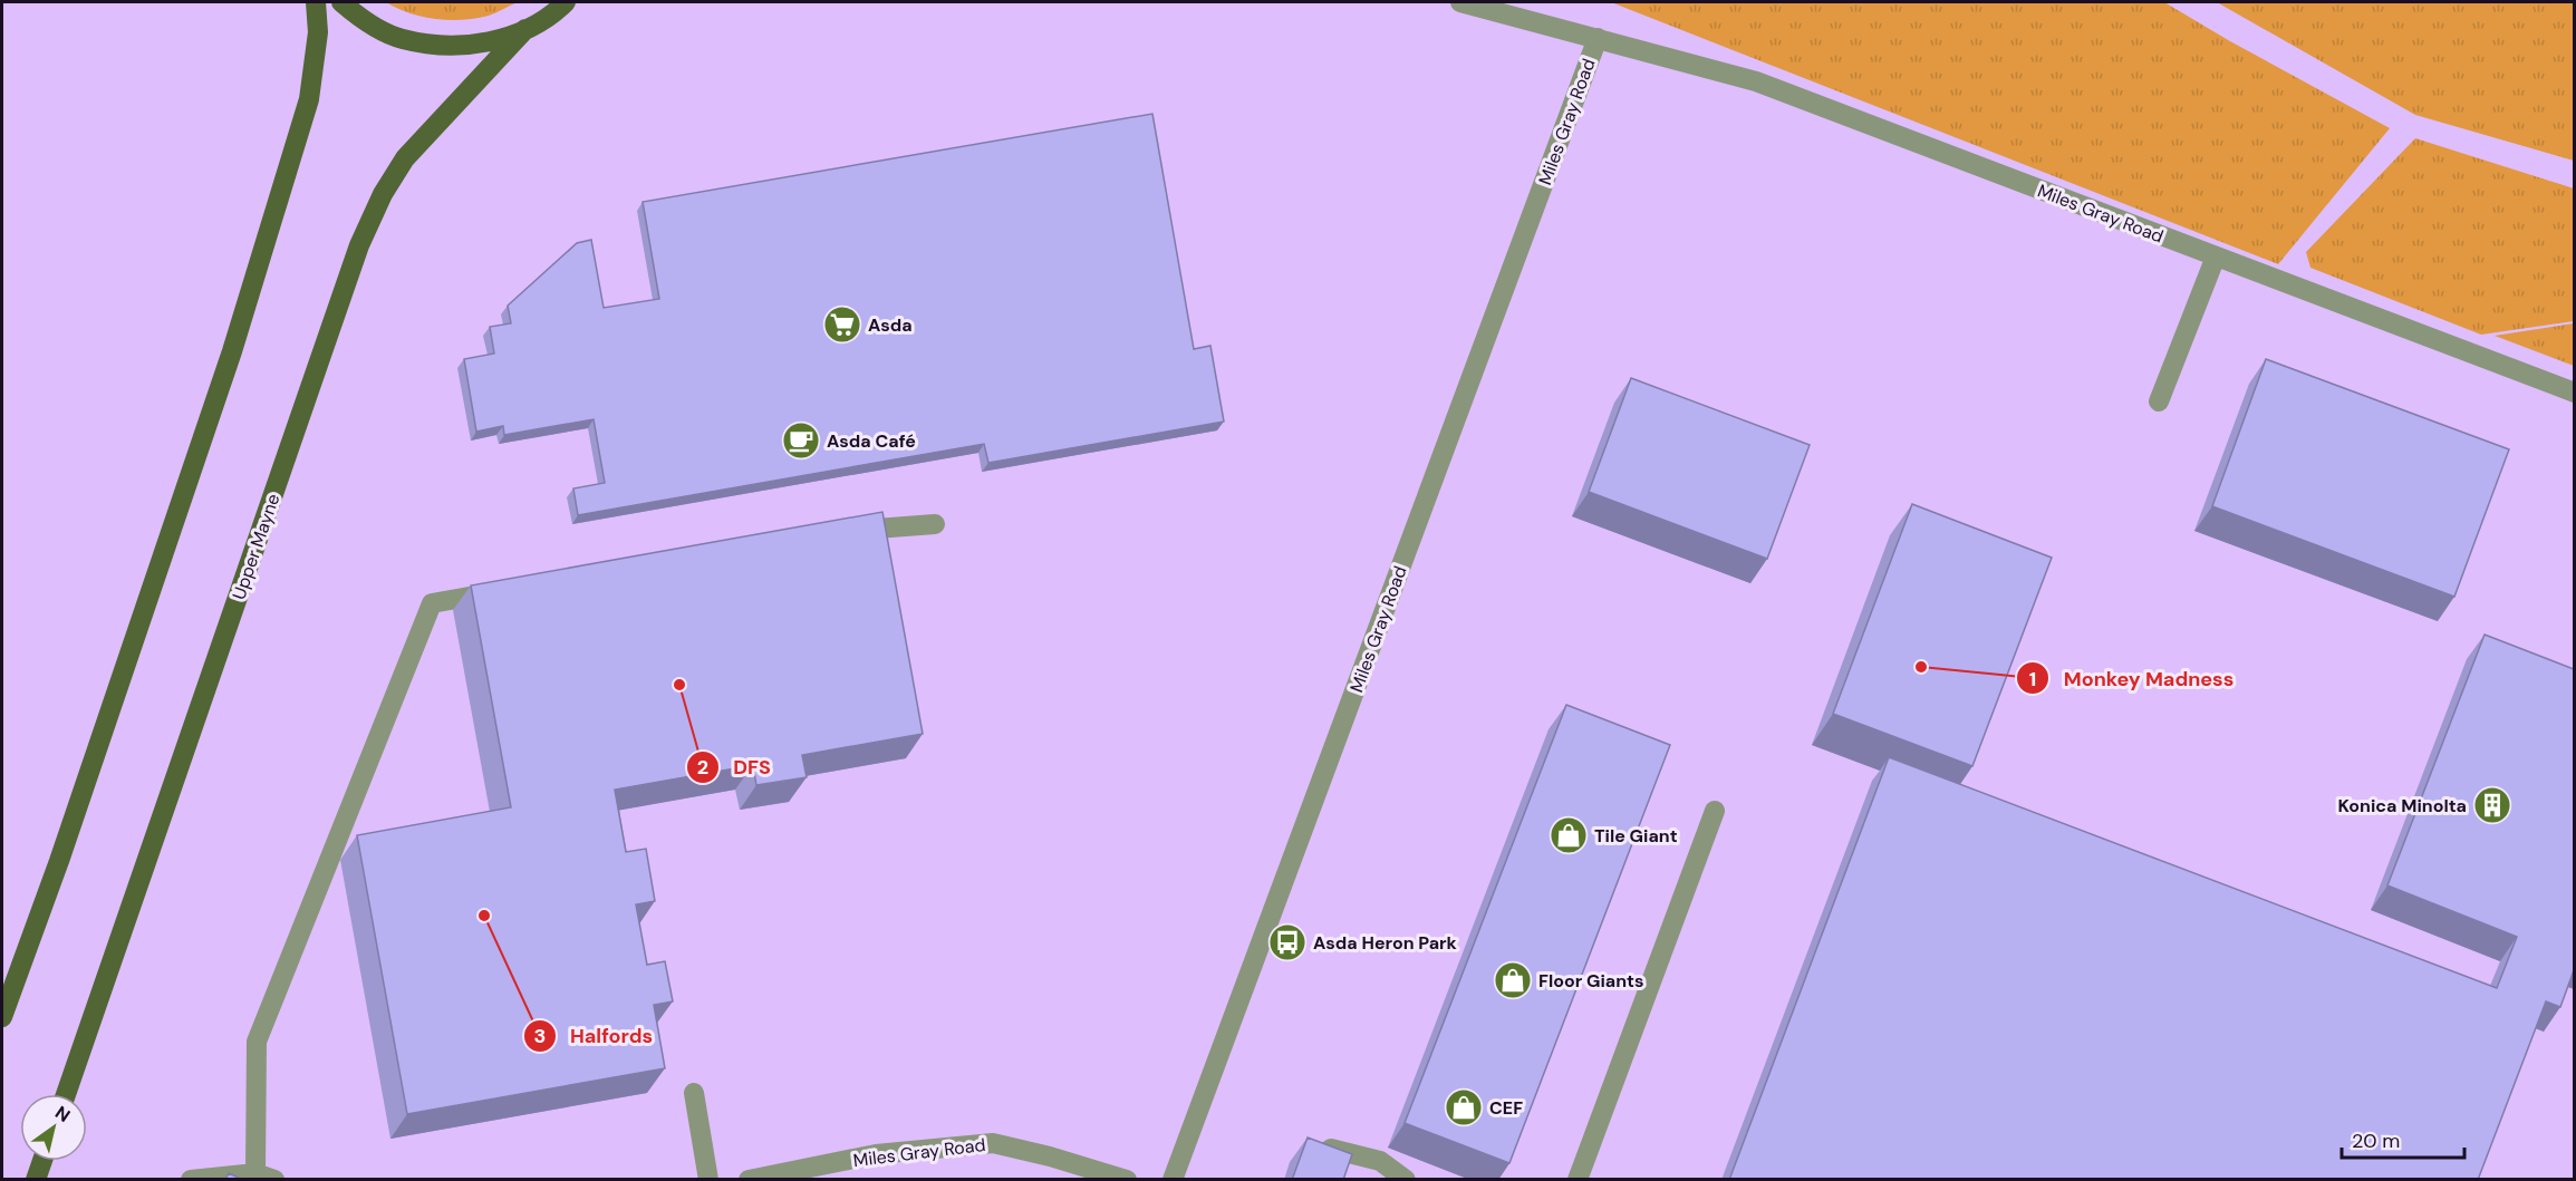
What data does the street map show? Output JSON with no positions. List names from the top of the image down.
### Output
{
  "streets": {
    "main road": ["Upper Mayne"],
    "street": ["Miles Gray Road"]
  },
  "places": {
    "supermarket": ["Asda"],
    "cafe": ["Asda Café"],
    "other": ["Monkey Madness", "DFS", "Halfords"],
    "building": ["Konica Minolta"],
    "shop": ["Tile Giant", "Floor Giants", "CEF"],
    "bus stop": ["Asda Heron Park"]
  },
  "scale_bar": "20 m",
  "north": "top right"
}
